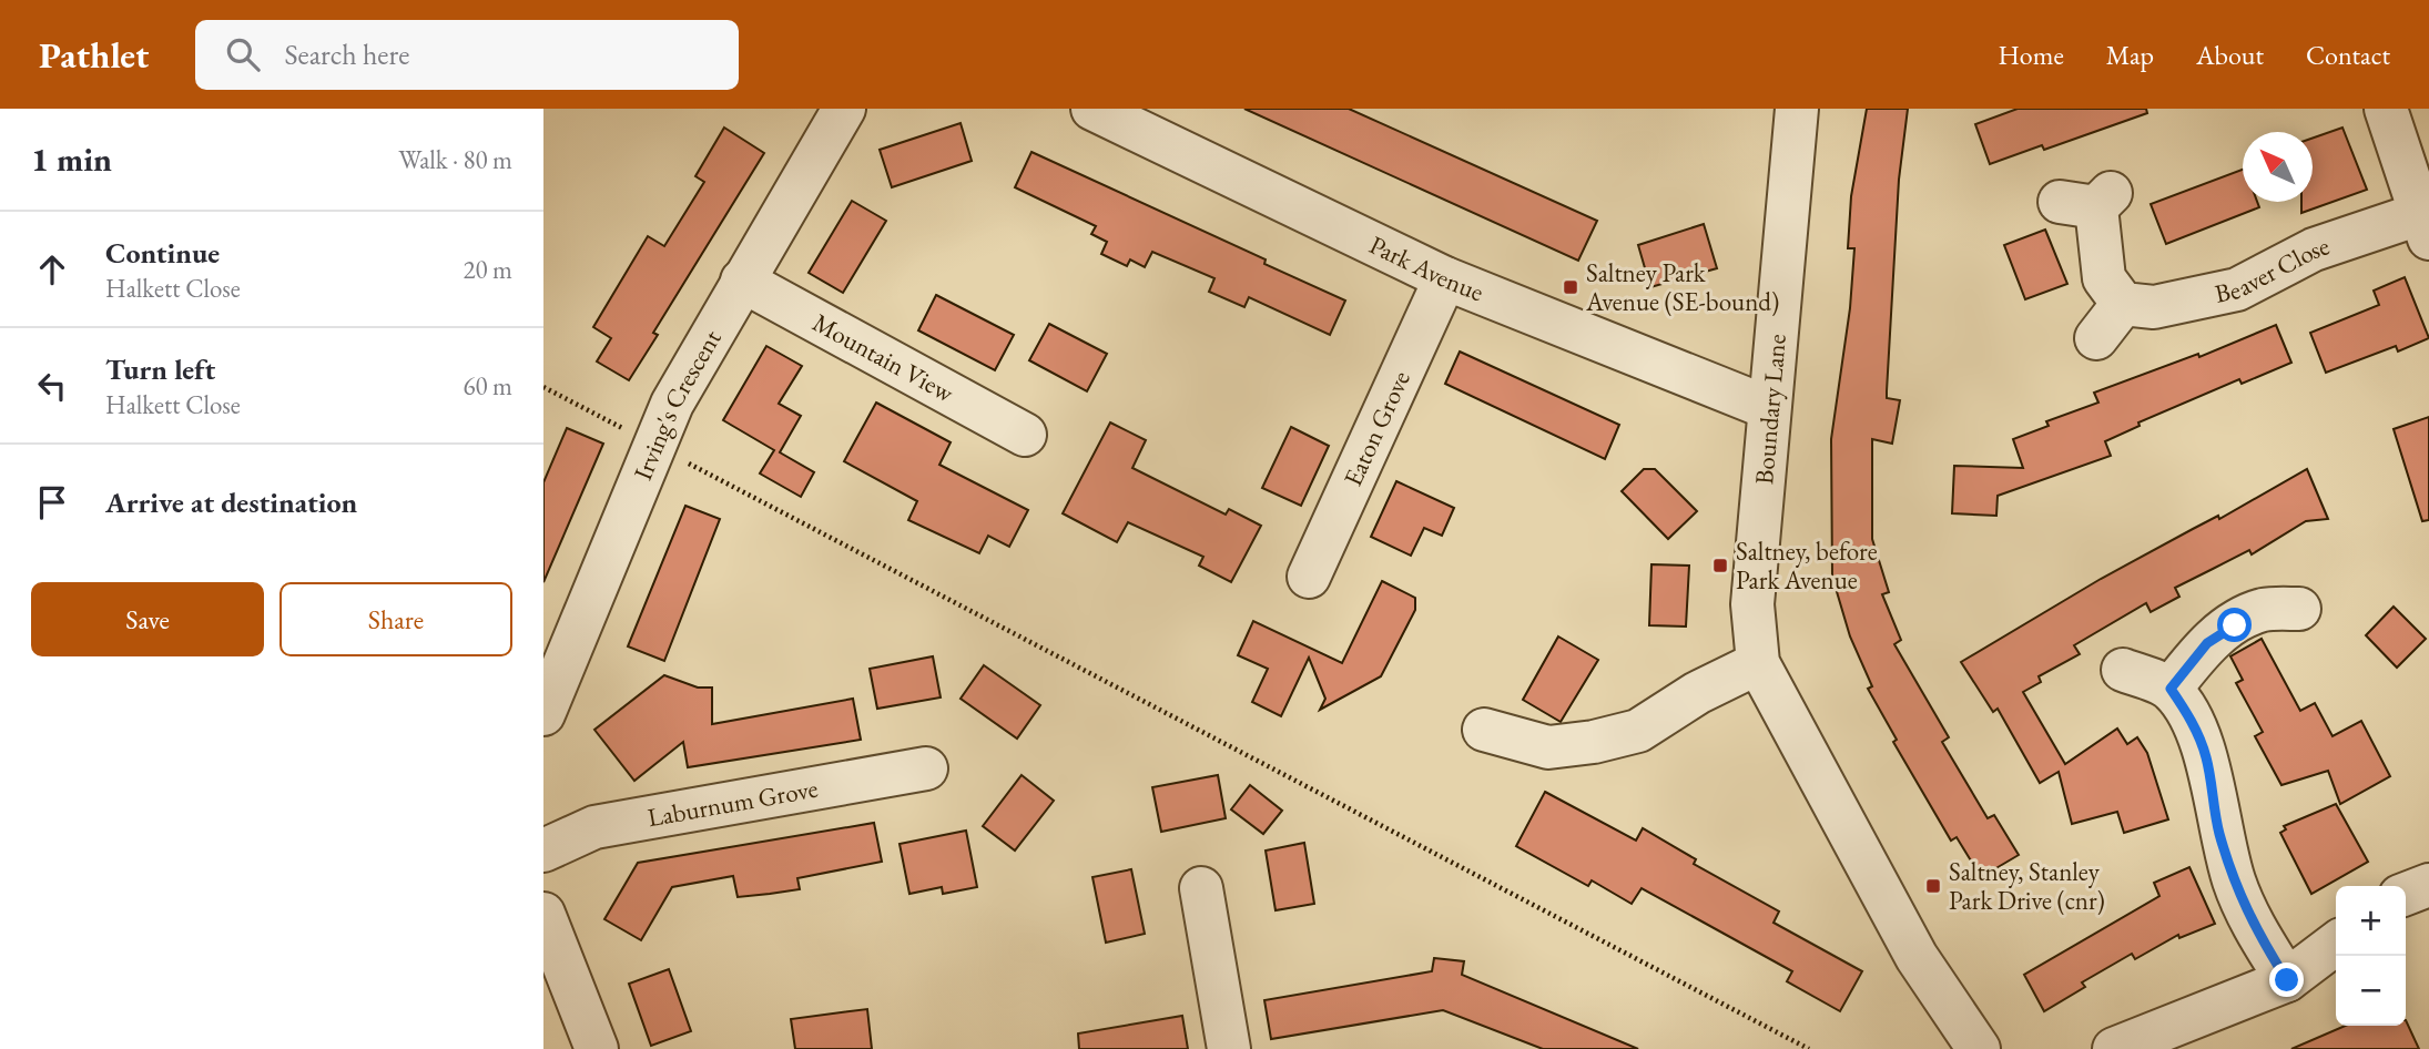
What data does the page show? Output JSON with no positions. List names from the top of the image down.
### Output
{
  "streets": {
    "street": [
      "Park Avenue",
      "Beaver Close",
      "Mountain View",
      "Irving's Crescent",
      "Boundary Lane",
      "Eaton Grove",
      "Laburnum Grove"
    ]
  },
  "crossings": [
    ["Park Avenue", "Boundary Lane"],
    ["Park Avenue", "Eaton Grove"],
    ["Mountain View", "Irving's Crescent"]
  ],
  "places": {
    "transit": ["Saltney Park Avenue (SE-bound)", "Saltney, before Park Avenue", "Saltney, Stanley Park Drive (cnr)"]
  },
  "north": "top left",
  "page": {
    "header": "Pathlet",
    "search": "Search here",
    "nav": [
      "Home",
      "Map",
      "About",
      "Contact"
    ],
    "heading": ["1 min", "Walk · 80 m"],
    "list": [
      ["Continue", "Halkett Close", "20 m"],
      ["Turn left", "Halkett Close", "60 m"],
      "Arrive at destination"
    ],
    "buttons": ["Save", "Share"],
    "map_buttons": ["+", "−"]
  }
}
